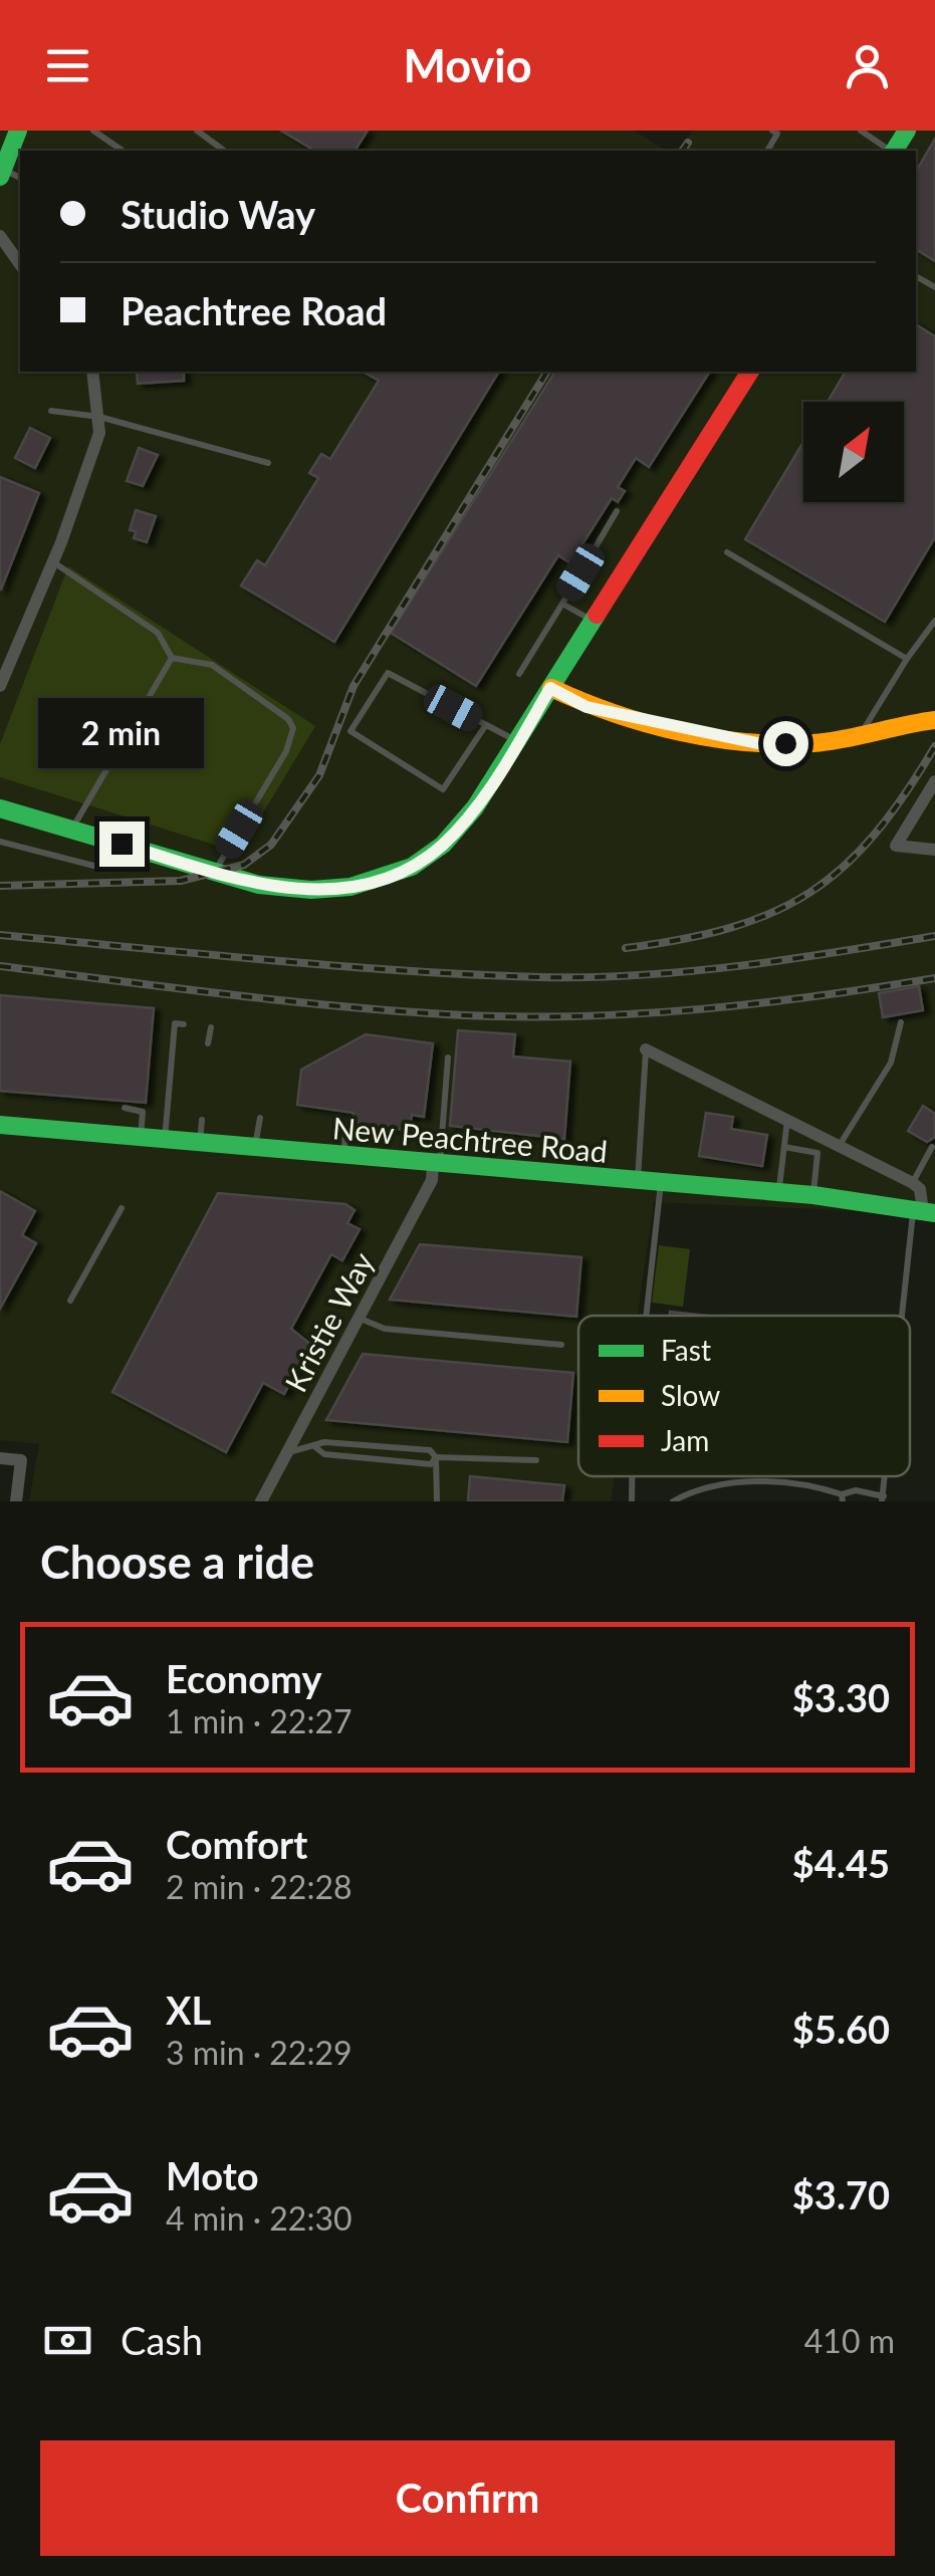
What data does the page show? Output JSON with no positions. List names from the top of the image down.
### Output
{
  "streets": {
    "street": ["New Peachtree Road", "Kristie Way"]
  },
  "crossings": [
    ["New Peachtree Road", "Kristie Way"]
  ],
  "legend": ["Fast", "Slow", "Jam"],
  "north": "top right",
  "page": {
    "header": "Movio",
    "banner": ["Studio Way", "Peachtree Road"],
    "bubble": "2 min",
    "heading": "Choose a ride",
    "list": [
      {
        "name": "Economy",
        "note": "1 min · 22:27",
        "value": "$3.30"
      },
      {
        "name": "Comfort",
        "note": "2 min · 22:28",
        "value": "$4.45"
      },
      {
        "name": "XL",
        "note": "3 min · 22:29",
        "value": "$5.60"
      },
      {
        "name": "Moto",
        "note": "4 min · 22:30",
        "value": "$3.70"
      }
    ],
    "pay": ["Cash", "410 m"],
    "buttons": "Confirm"
  }
}
